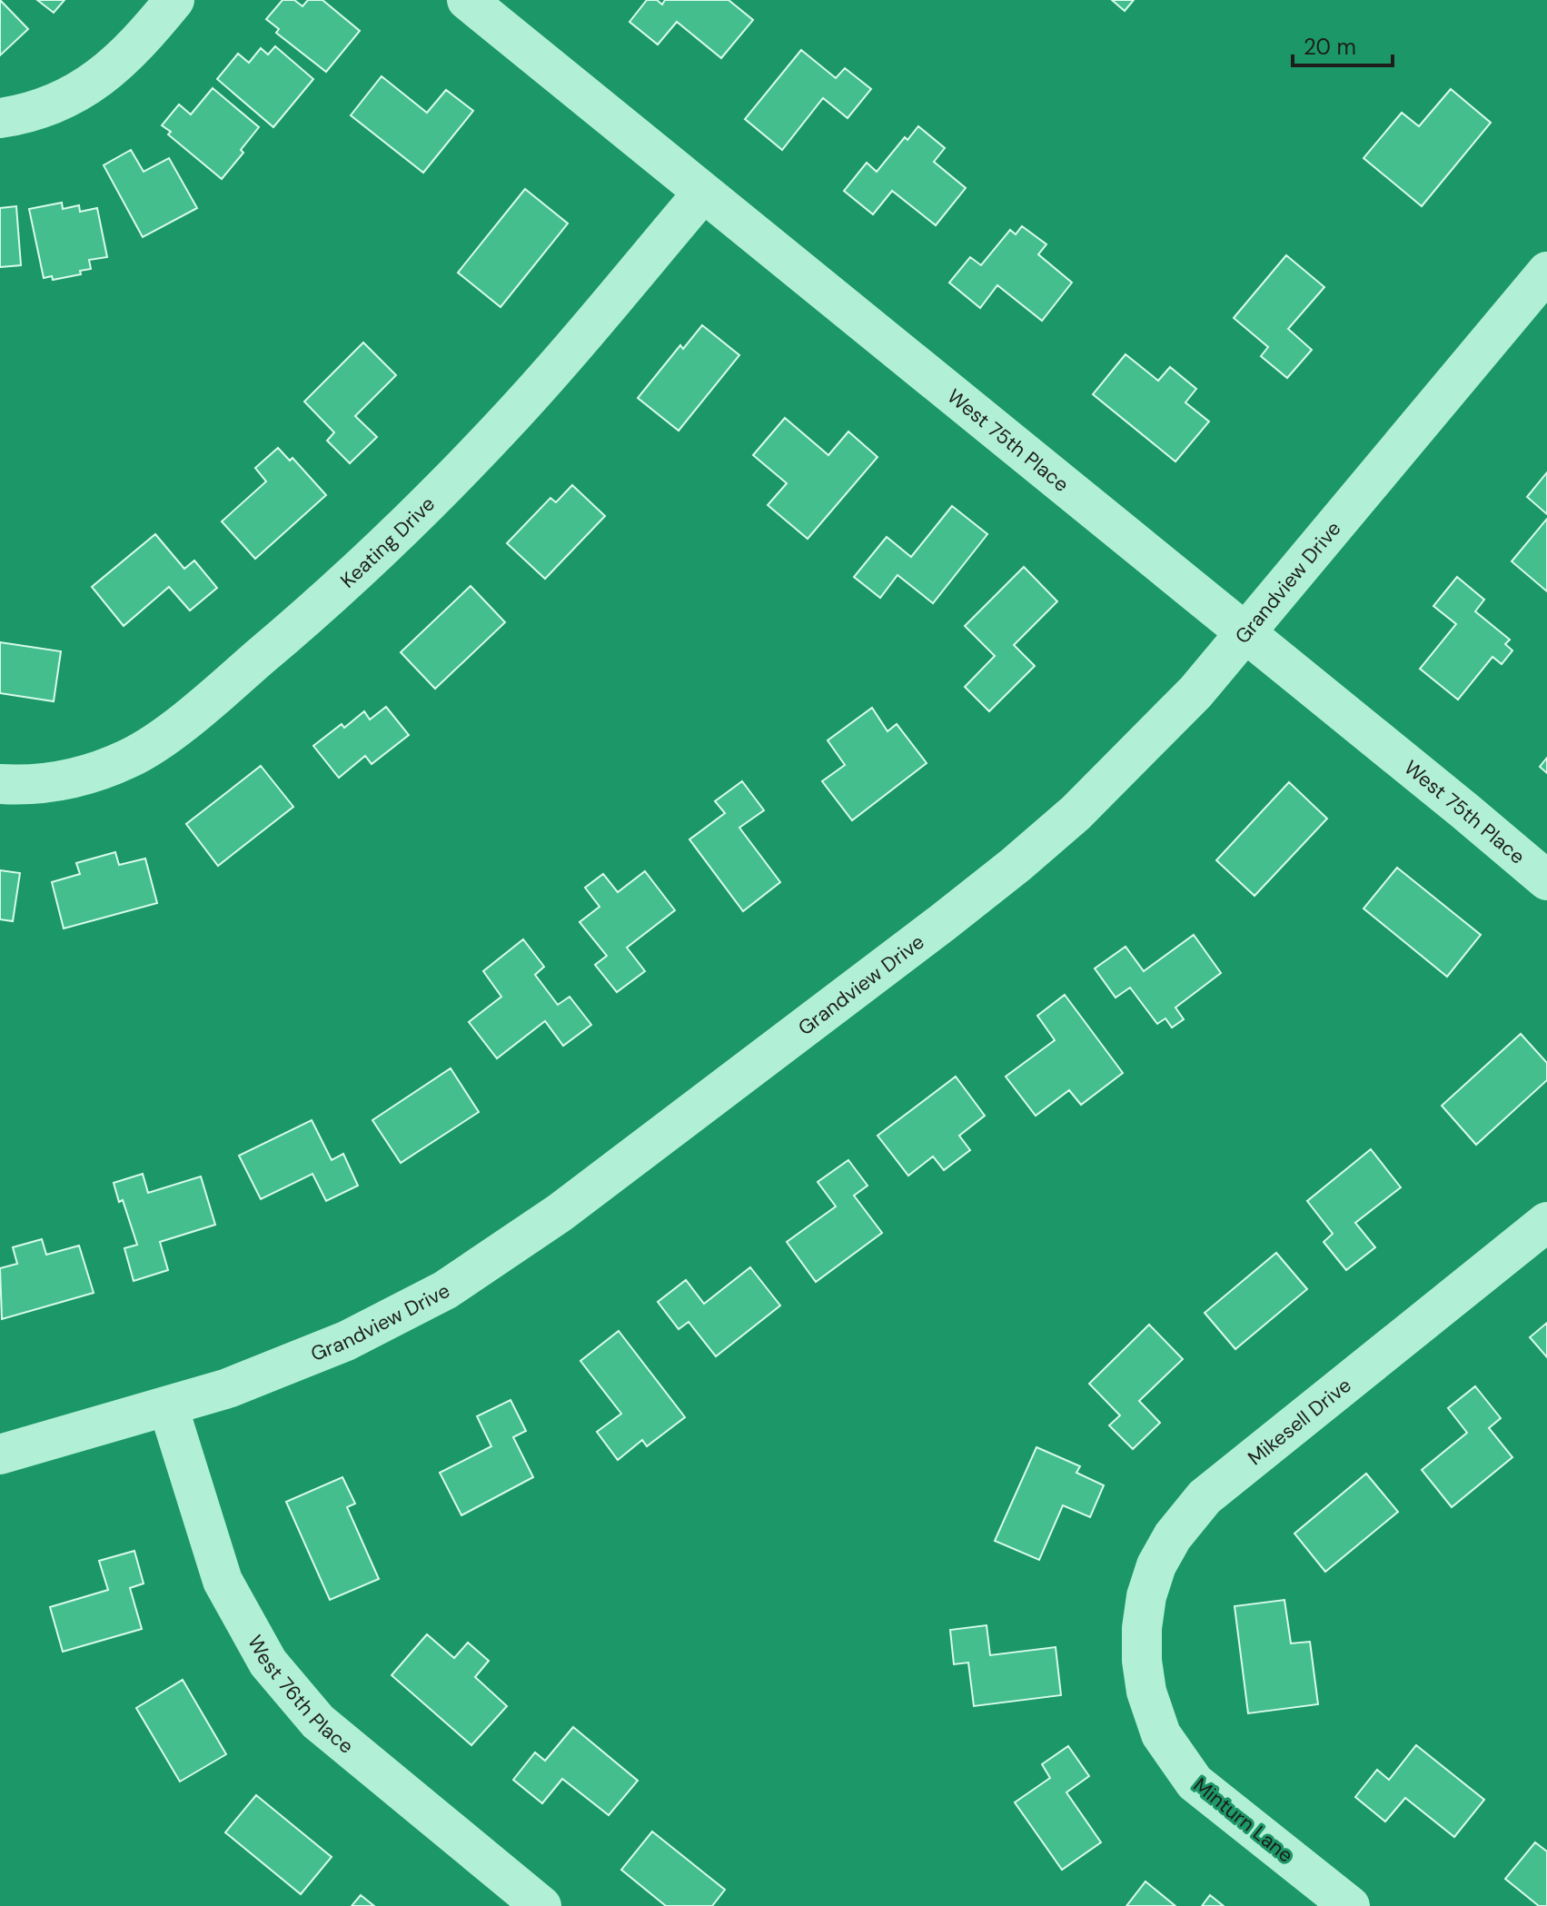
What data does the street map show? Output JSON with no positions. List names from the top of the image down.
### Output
{
  "streets": {
    "street": [
      "West 75th Place",
      "Keating Drive",
      "Grandview Drive",
      "Mikesell Drive",
      "West 76th Place",
      "Minturn Lane"
    ]
  },
  "crossings": [
    ["West 75th Place", "Keating Drive"],
    ["West 75th Place", "Grandview Drive"],
    ["Grandview Drive", "West 76th Place"],
    ["Mikesell Drive", "Minturn Lane"]
  ],
  "scale_bar": "20 m"
}
